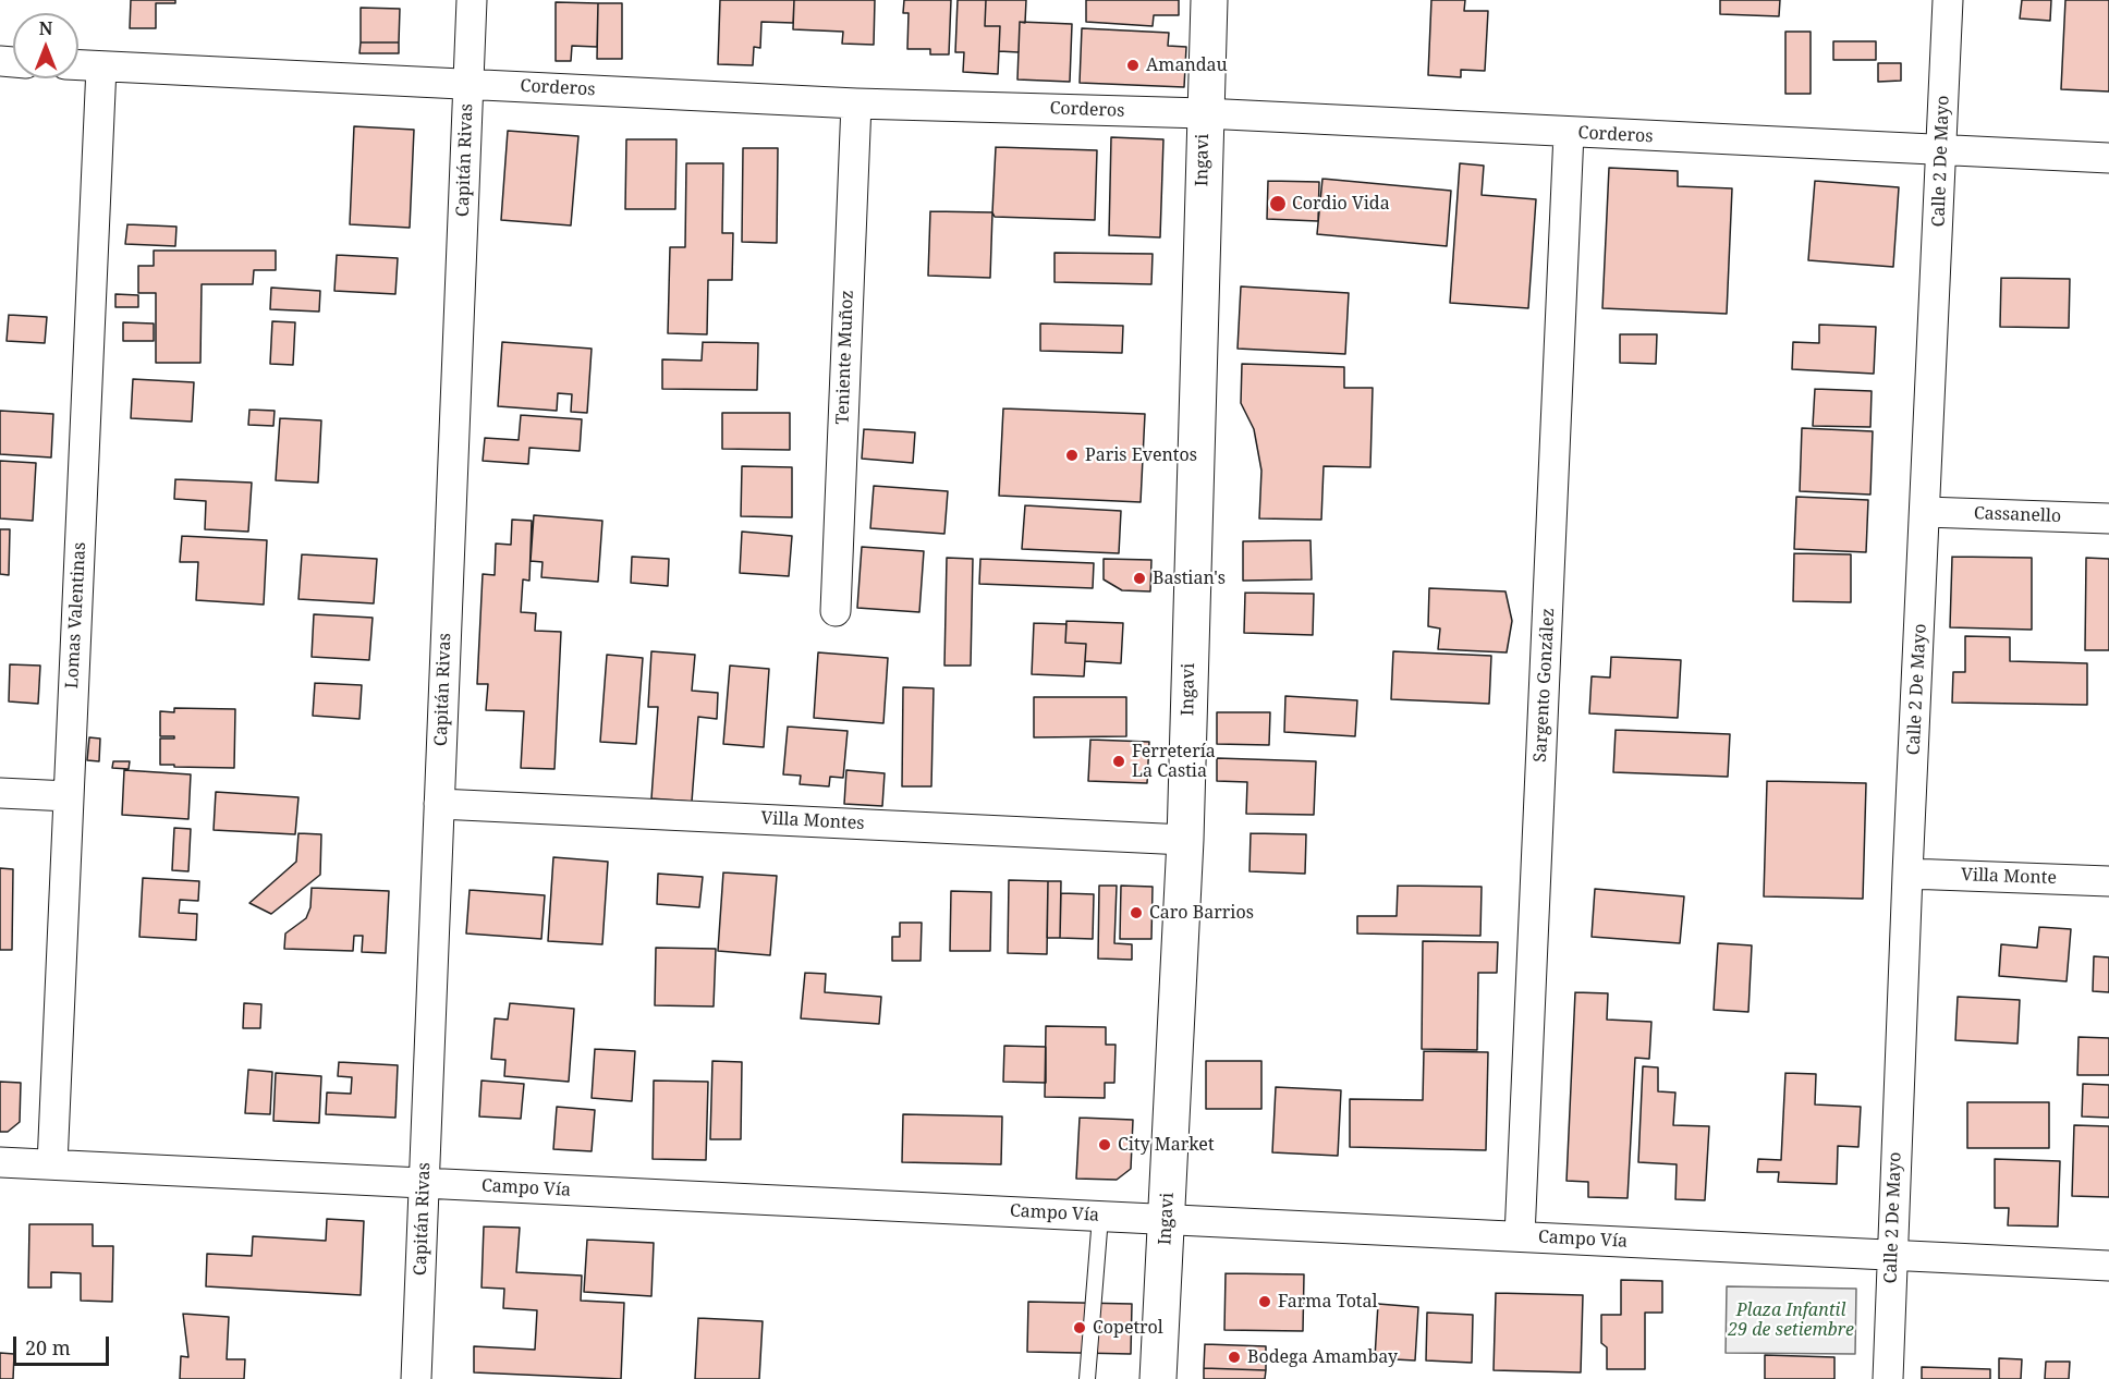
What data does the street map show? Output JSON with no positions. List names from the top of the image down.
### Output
{
  "streets": {
    "main road": ["Ingavi"],
    "street": [
      "Corderos",
      "Capitán Rivas",
      "Calle 2 De Mayo",
      "Teniente Muñoz",
      "Cassanello",
      "Lomas Valentinas",
      "Sargento González",
      "Villa Montes",
      "Villa Monte",
      "Campo Vía"
    ]
  },
  "crossings": [
    ["Corderos", "Capitán Rivas"],
    ["Corderos", "Ingavi"],
    ["Corderos", "Calle 2 De Mayo"],
    ["Corderos", "Teniente Muñoz"],
    ["Corderos", "Lomas Valentinas"],
    ["Corderos", "Sargento González"],
    ["Capitán Rivas", "Villa Montes"],
    ["Capitán Rivas", "Campo Vía"],
    ["Ingavi", "Villa Montes"],
    ["Ingavi", "Campo Vía"],
    ["Calle 2 De Mayo", "Cassanello"],
    ["Calle 2 De Mayo", "Villa Monte"],
    ["Calle 2 De Mayo", "Campo Vía"],
    ["Lomas Valentinas", "Campo Vía"],
    ["Sargento González", "Campo Vía"]
  ],
  "parks": ["Plaza Infantil 29 de setiembre"],
  "places": [
    "Amandau",
    "Cordio Vida",
    "Paris Eventos",
    "Bastian's",
    "Ferretería La Castia",
    "Caro Barrios",
    "City Market",
    "Farma Total",
    "Copetrol",
    "Bodega Amambay"
  ],
  "scale_bar": "20 m",
  "north": "top"
}
